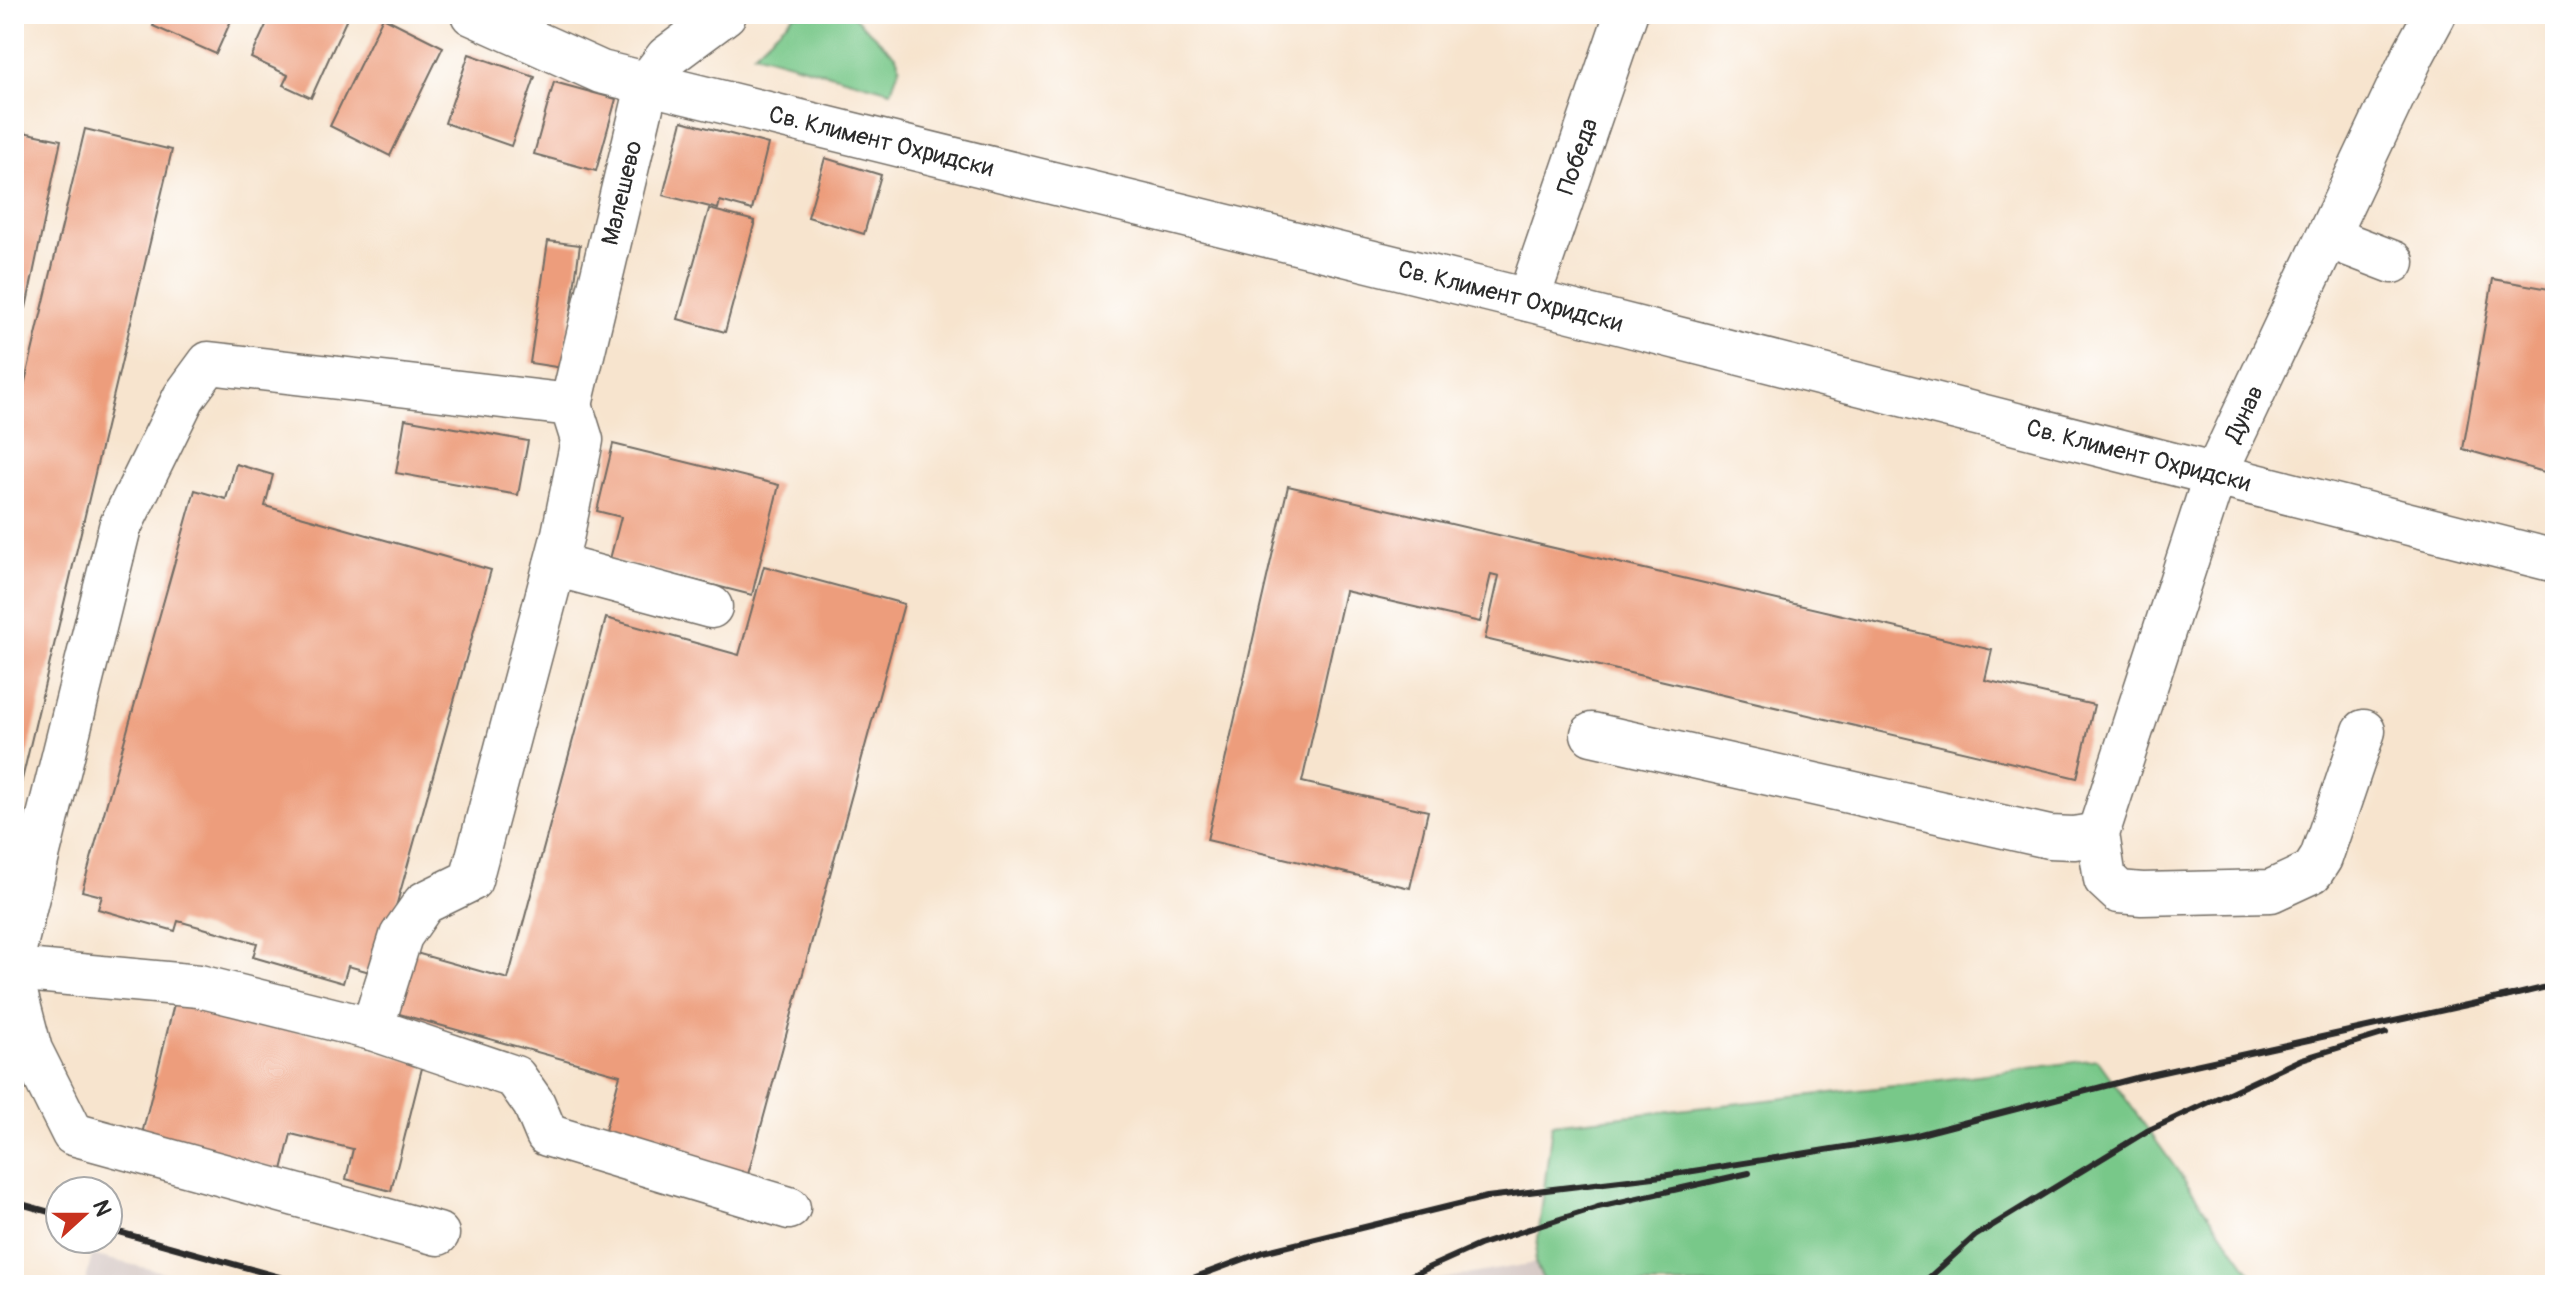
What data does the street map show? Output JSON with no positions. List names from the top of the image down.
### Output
{
  "streets": {
    "street": [
      "Св. Климент Охридски",
      "Победа",
      "Малешево",
      "Дунав"
    ]
  },
  "crossings": [
    ["Св. Климент Охридски", "Победа"],
    ["Св. Климент Охридски", "Малешево"],
    ["Св. Климент Охридски", "Дунав"]
  ],
  "north": "right"
}
